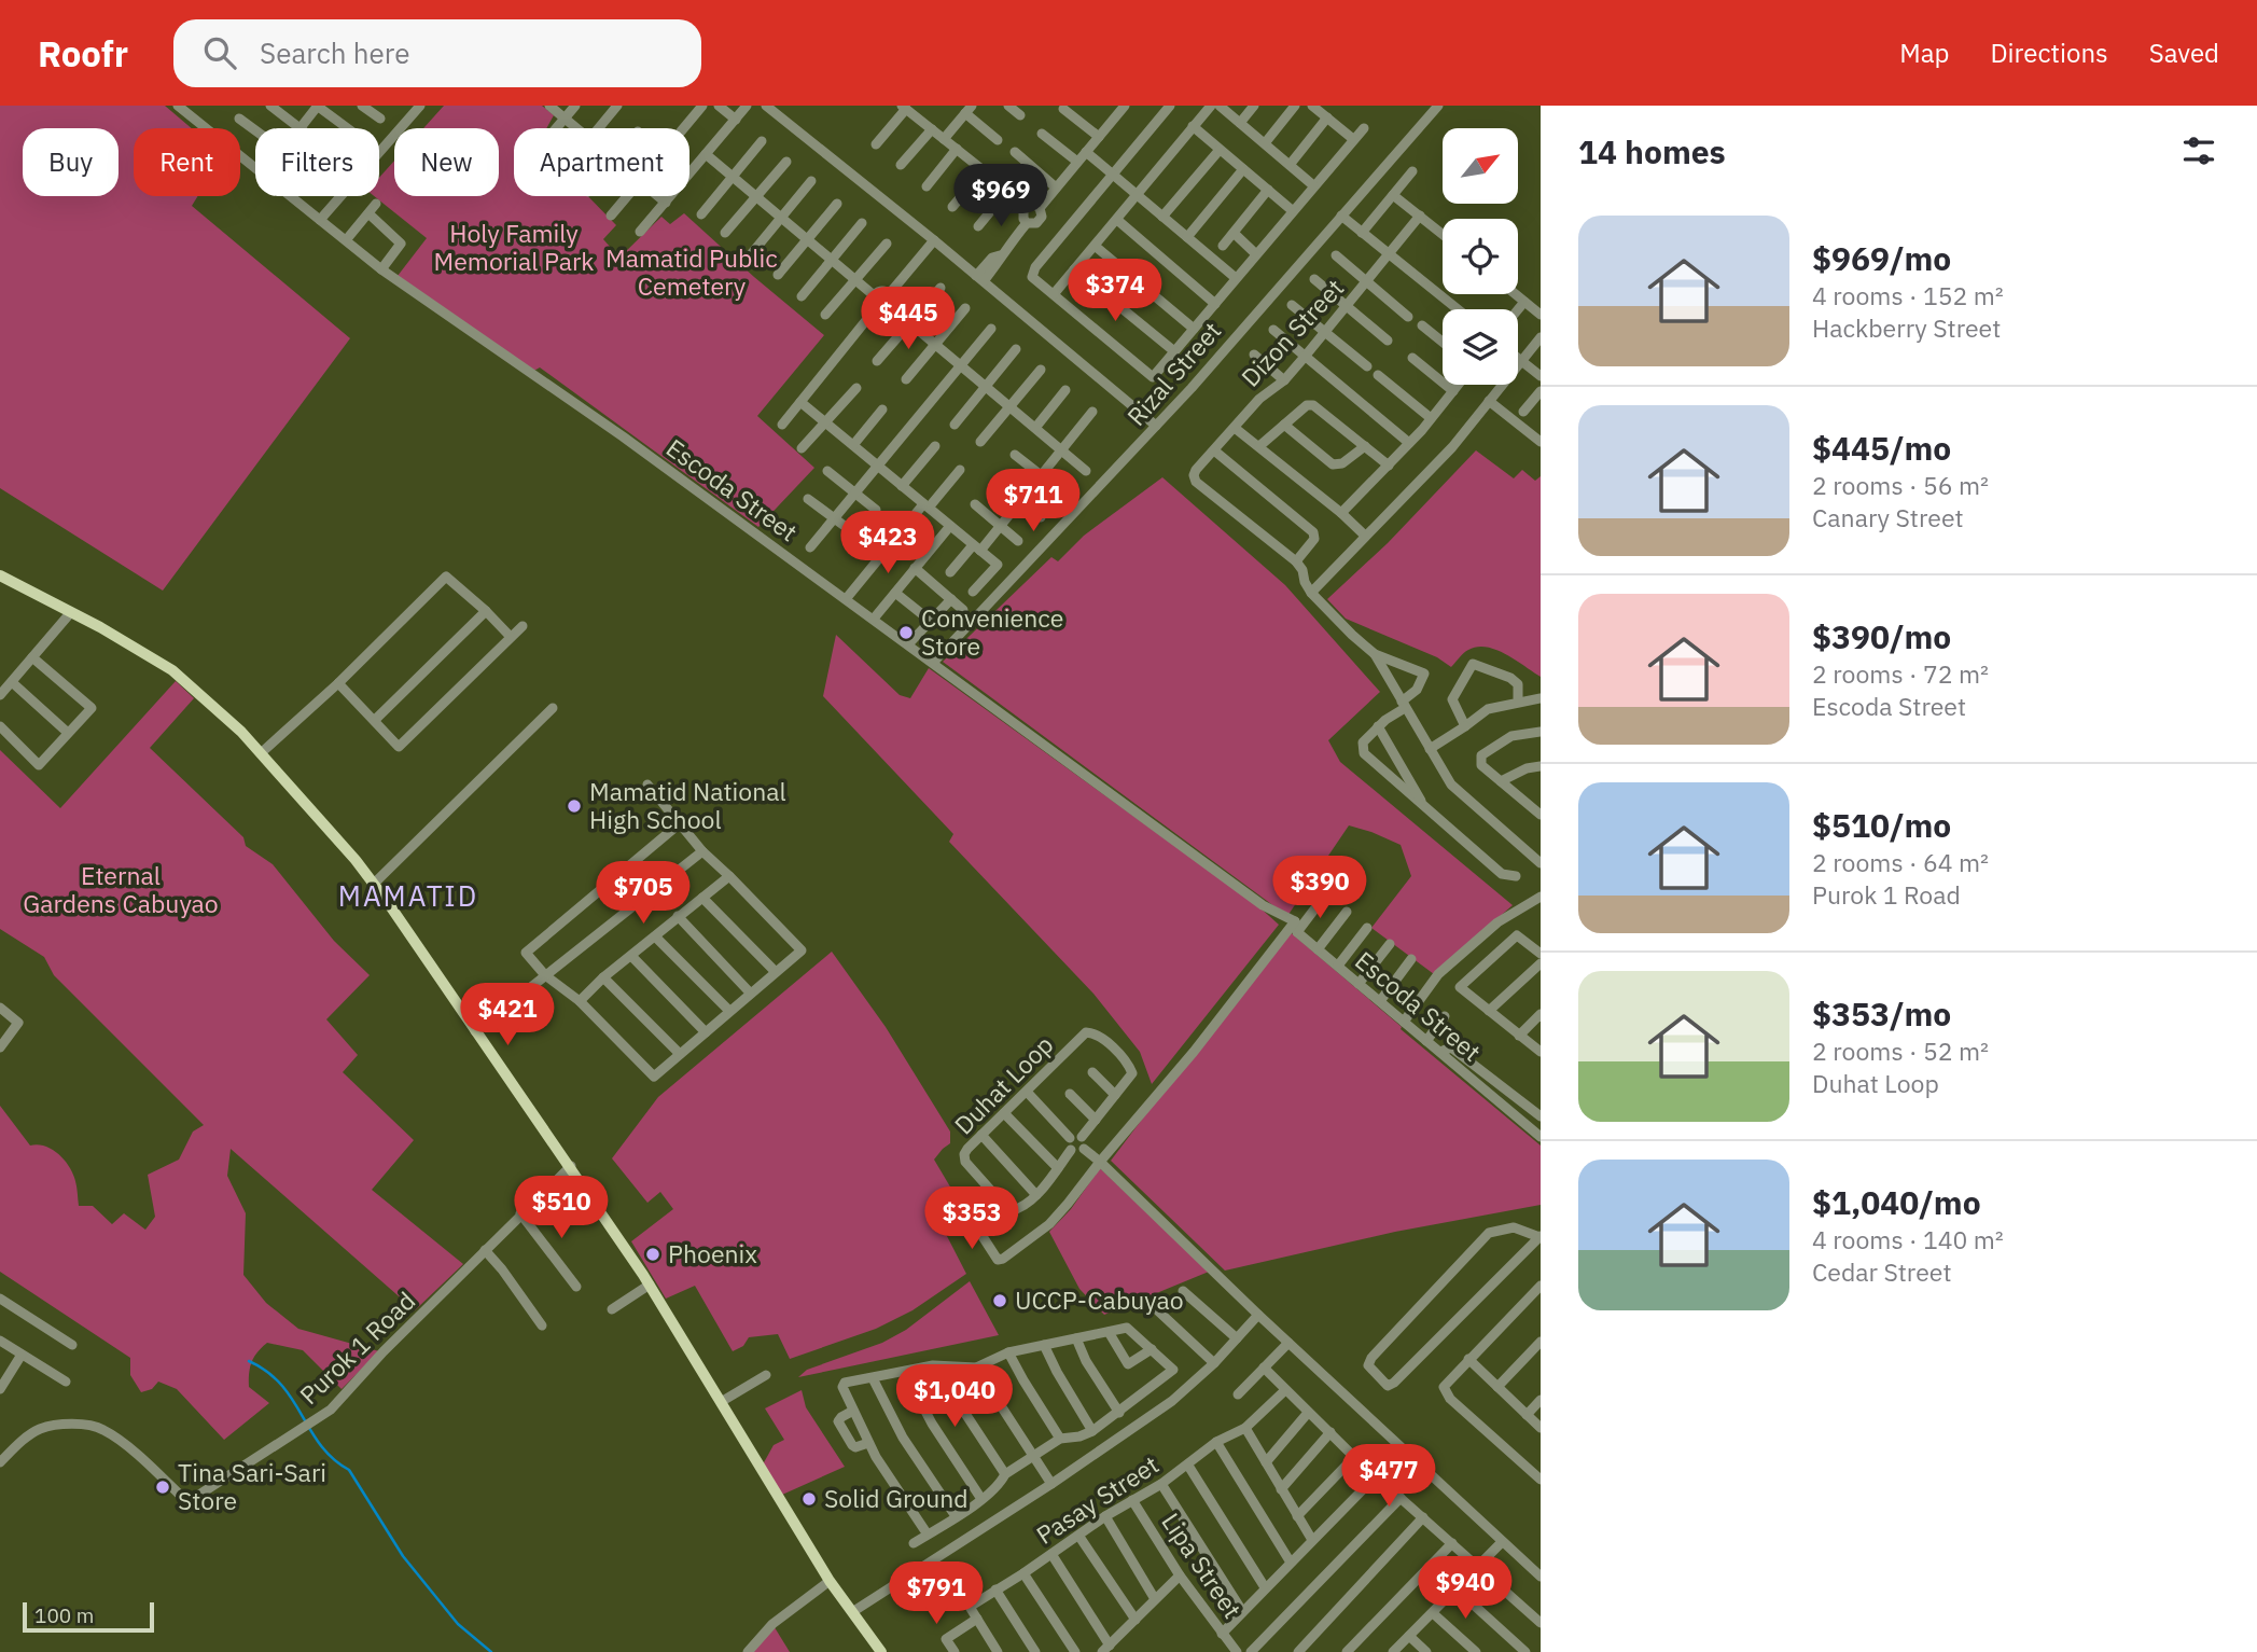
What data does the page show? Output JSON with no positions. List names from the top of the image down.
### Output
{
  "streets": {
    "street": [
      "Dizon Street",
      "Rizal Street",
      "Escoda Street",
      "Duhat Loop",
      "Purok 1 Road",
      "Pasay Street",
      "Lipa Street"
    ]
  },
  "crossings": [
    ["Rizal Street", "Escoda Street"],
    ["Pasay Street", "Lipa Street"]
  ],
  "districts": ["MAMATID"],
  "parks": ["Holy Family Memorial Park", "Mamatid Public Cemetery", "Eternal Gardens Cabuyao"],
  "places": [
    "Convenience Store",
    "Mamatid National High School",
    "Phoenix",
    "UCCP-Cabuyao",
    "Tina Sari-Sari Store",
    "Solid Ground"
  ],
  "scale_bar": "100 m",
  "north": "top right",
  "page": {
    "header": "Roofr",
    "search": "Search here",
    "nav": ["Map", "Directions", "Saved"],
    "heading": "14 homes",
    "chip": [
      "Buy",
      "Rent",
      "Filters",
      "New",
      "Apartment"
    ],
    "price": [
      "$969",
      "$374",
      "$445",
      "$711",
      "$423",
      "$390",
      "$705",
      "$421",
      "$510",
      "$353",
      "$1,040",
      "$477",
      "$940",
      "$791"
    ],
    "list": [
      {
        "name": "$969/mo",
        "note": "4 rooms · 152 m² · Hackberry Street"
      },
      {
        "name": "$445/mo",
        "note": "2 rooms · 56 m² · Canary Street"
      },
      {
        "name": "$390/mo",
        "note": "2 rooms · 72 m² · Escoda Street"
      },
      {
        "name": "$510/mo",
        "note": "2 rooms · 64 m² · Purok 1 Road"
      },
      {
        "name": "$353/mo",
        "note": "2 rooms · 52 m² · Duhat Loop"
      },
      {
        "name": "$1,040/mo",
        "note": "4 rooms · 140 m² · Cedar Street"
      }
    ],
    "scale": "100 m"
  }
}
